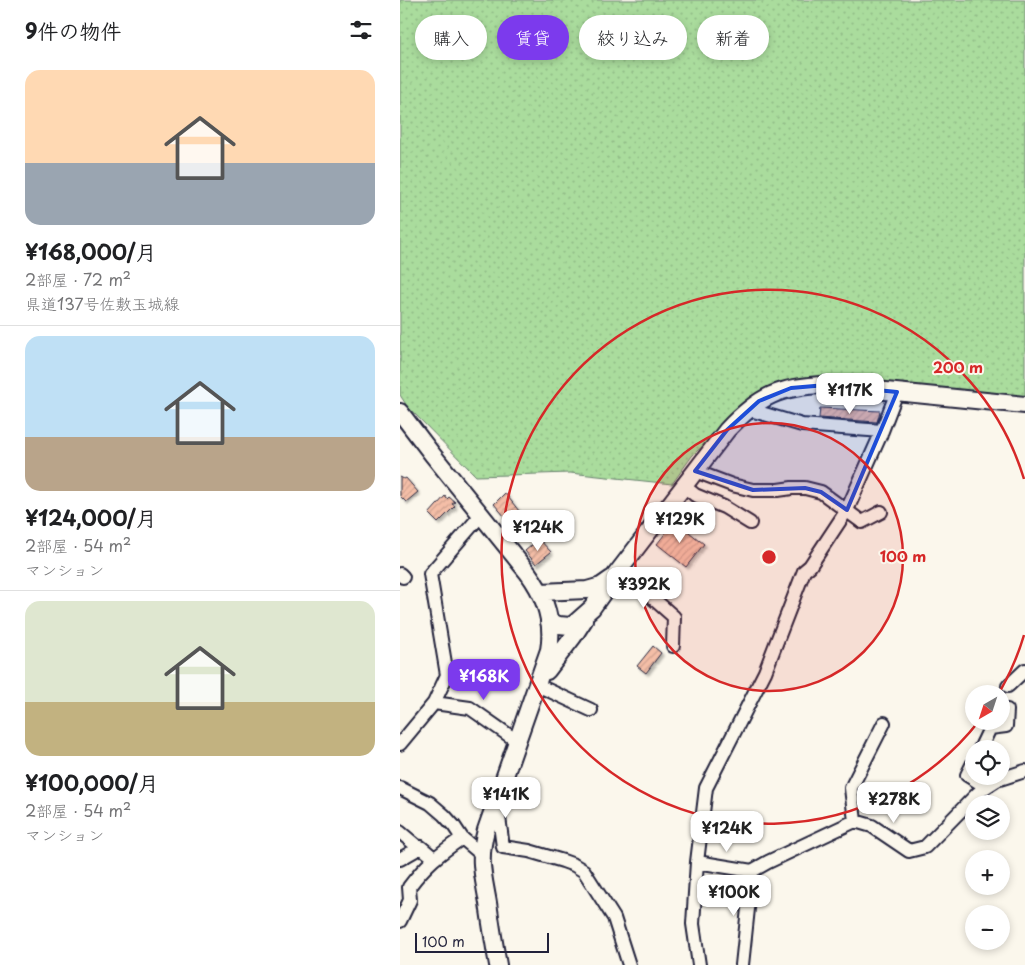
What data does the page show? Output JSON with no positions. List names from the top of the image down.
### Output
{
  "scale_bar": "100 m",
  "north": "bottom left",
  "page": {
    "heading": "9件の物件",
    "chip": [
      "購入",
      "賃貸",
      "絞り込み",
      "新着"
    ],
    "list": [
      {
        "name": "¥168,000/月",
        "note": "2部屋 · 72 m² · 県道137号佐敷玉城線"
      },
      {
        "name": "¥124,000/月",
        "note": "2部屋 · 54 m² · マンション"
      },
      {
        "name": "¥100,000/月",
        "note": "2部屋 · 54 m² · マンション"
      }
    ],
    "price": [
      "¥117K",
      "¥129K",
      "¥124K",
      "¥392K",
      "¥168K",
      "¥141K",
      "¥278K",
      "¥124K",
      "¥100K"
    ],
    "map_buttons": ["+", "−"],
    "scale": "100 m"
  },
  "rings": ["200 m", "100 m"]
}
